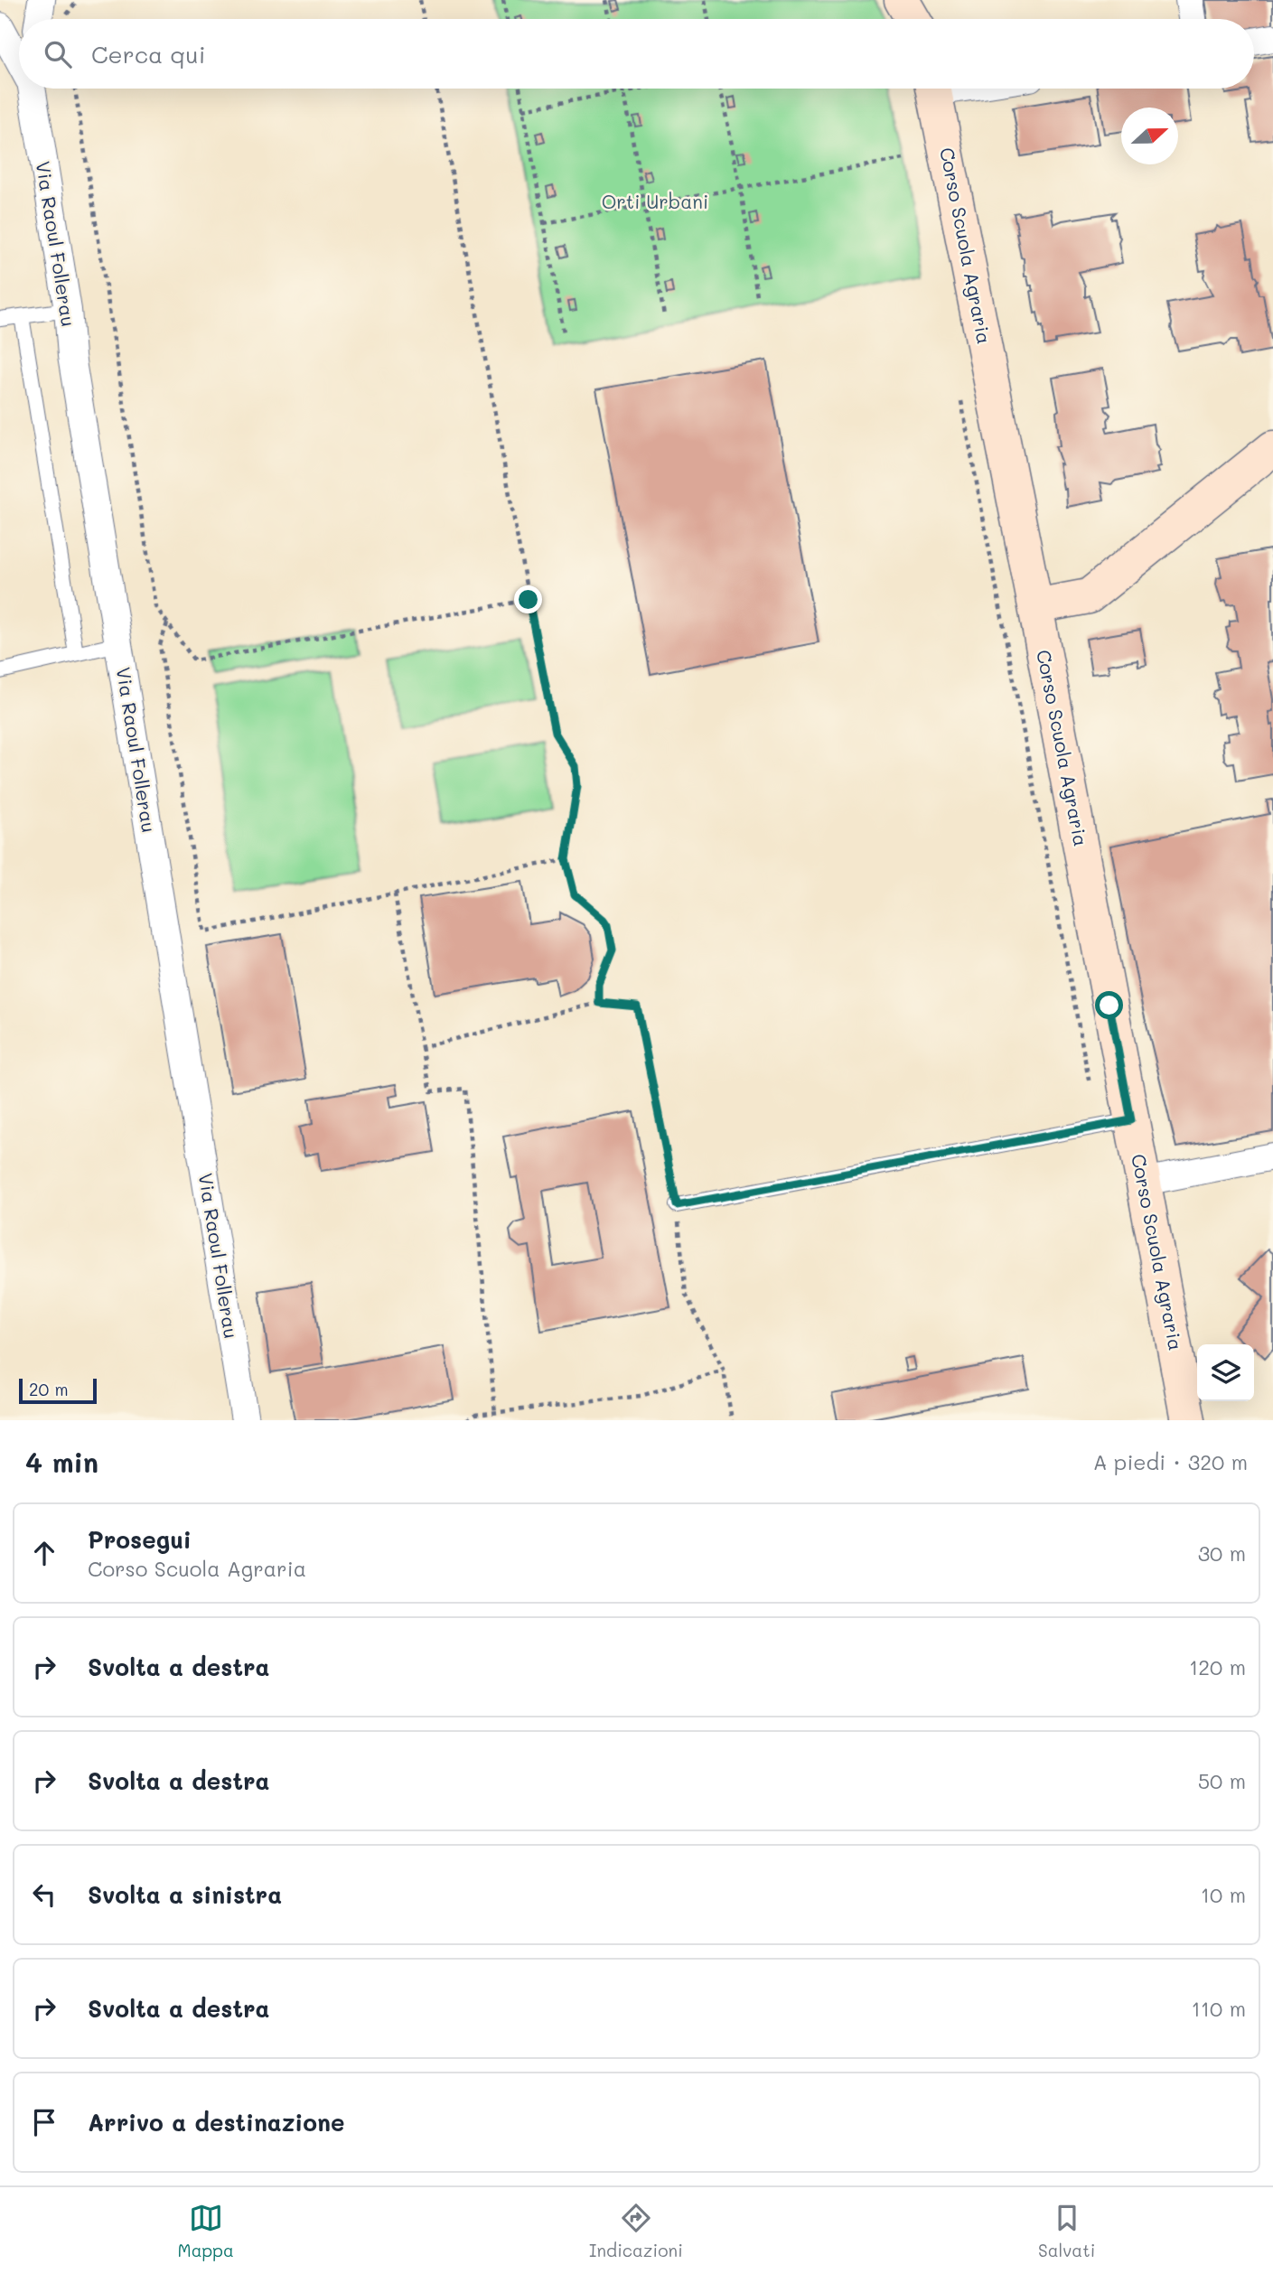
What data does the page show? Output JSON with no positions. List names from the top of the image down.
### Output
{
  "streets": {
    "main road": ["Corso Scuola Agraria"],
    "street": ["Via Raoul Follerau"]
  },
  "parks": ["Orti Urbani"],
  "scale_bar": "20 m",
  "north": "right",
  "page": {
    "search": "Cerca qui",
    "scale": "20 m",
    "heading": ["4 min", "A piedi · 320 m"],
    "list": [
      ["Prosegui", "Corso Scuola Agraria", "30 m"],
      ["Svolta a destra", "120 m"],
      ["Svolta a destra", "50 m"],
      ["Svolta a sinistra", "10 m"],
      ["Svolta a destra", "110 m"],
      "Arrivo a destinazione"
    ],
    "nav": ["Mappa", "Indicazioni", "Salvati"]
  }
}
